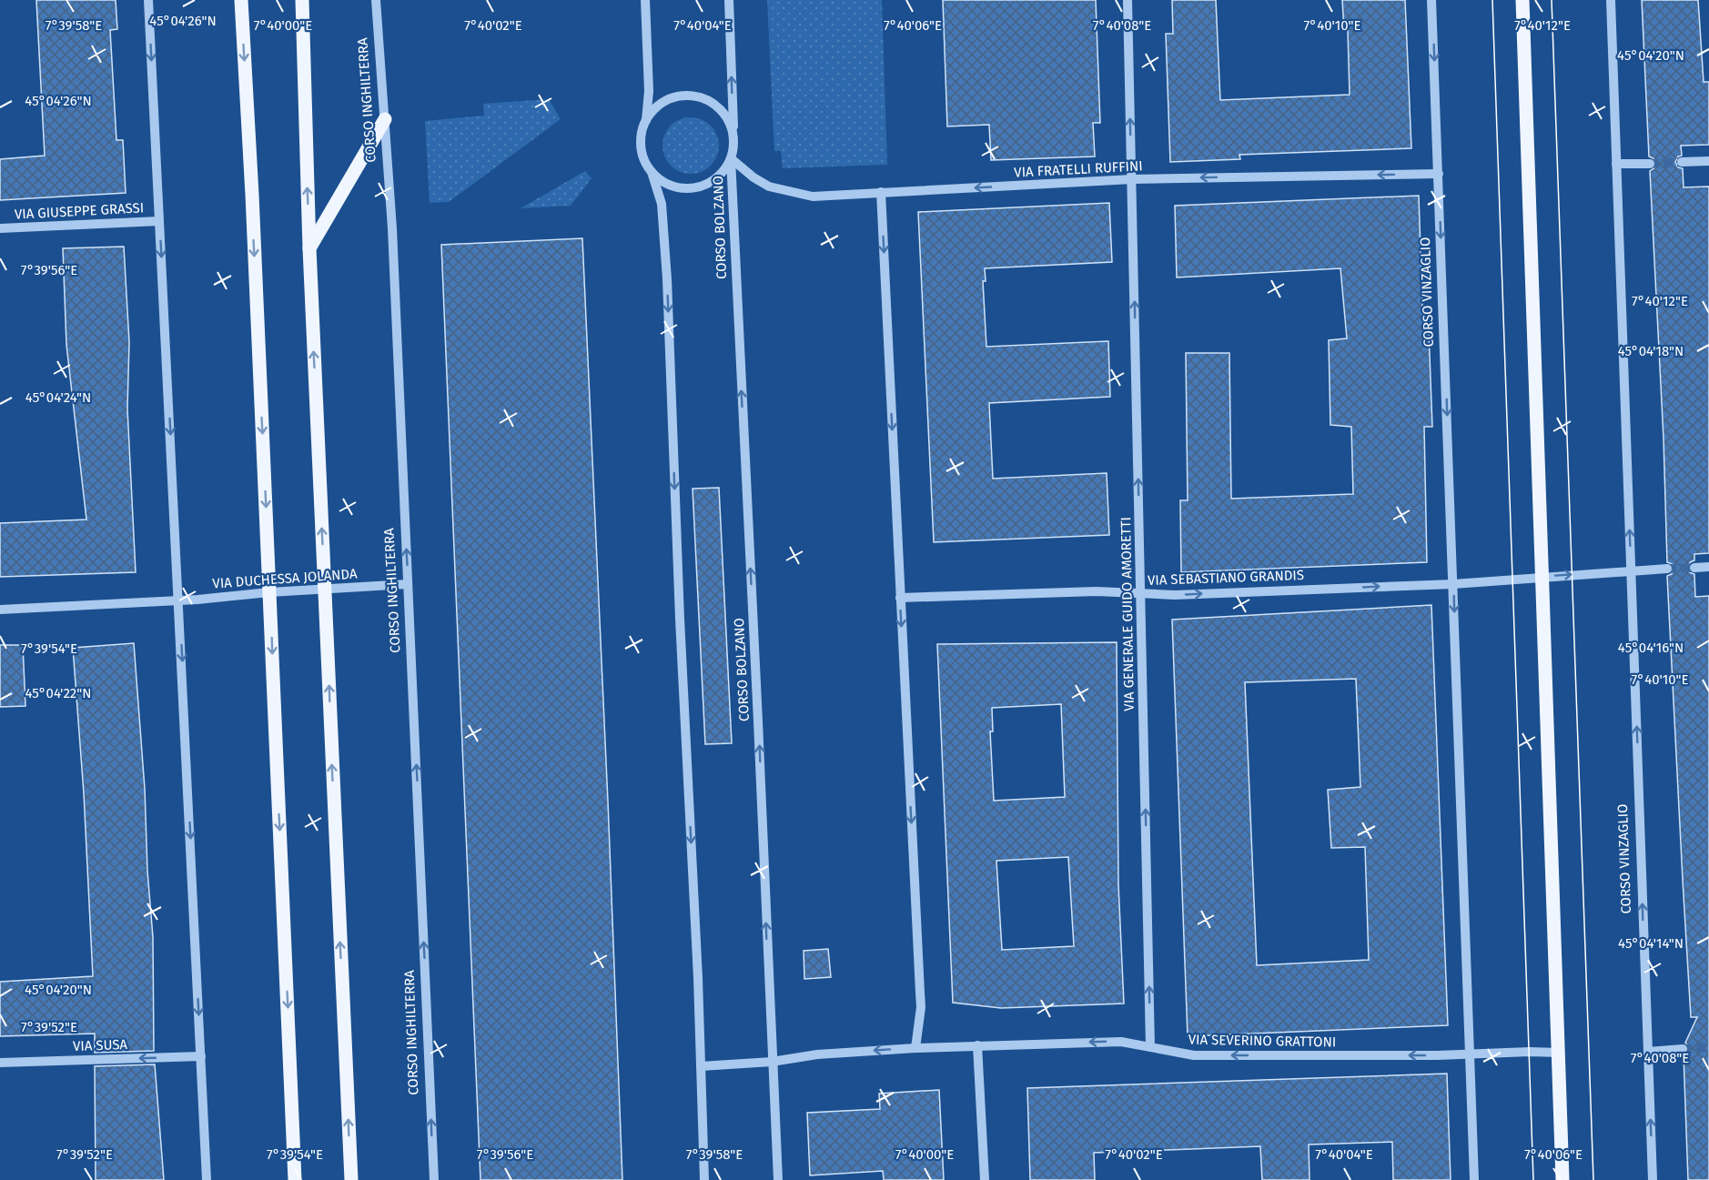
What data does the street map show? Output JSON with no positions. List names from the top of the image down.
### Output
{
  "streets": {
    "street": [
      "CORSO INGHILTERRA",
      "VIA FRATELLI RUFFINI",
      "VIA GIUSEPPE GRASSI",
      "CORSO BOLZANO",
      "CORSO VINZAGLIO",
      "VIA SEBASTIANO GRANDIS",
      "VIA DUCHESSA JOLANDA",
      "VIA GENERALE GUIDO AMORETTI",
      "VIA SEVERINO GRATTONI",
      "VIA SUSA"
    ]
  },
  "crossings": [
    ["CORSO INGHILTERRA", "VIA DUCHESSA JOLANDA"],
    ["VIA FRATELLI RUFFINI", "CORSO BOLZANO"],
    ["VIA FRATELLI RUFFINI", "CORSO VINZAGLIO"],
    ["VIA FRATELLI RUFFINI", "VIA GENERALE GUIDO AMORETTI"],
    ["CORSO BOLZANO", "VIA SEVERINO GRATTONI"],
    ["CORSO VINZAGLIO", "VIA SEBASTIANO GRANDIS"],
    ["CORSO VINZAGLIO", "VIA SEVERINO GRATTONI"],
    ["VIA SEBASTIANO GRANDIS", "VIA GENERALE GUIDO AMORETTI"],
    ["VIA GENERALE GUIDO AMORETTI", "VIA SEVERINO GRATTONI"]
  ],
  "one_way": [
    "CORSO INGHILTERRA",
    "VIA FRATELLI RUFFINI",
    "VIA SEBASTIANO GRANDIS",
    "VIA GENERALE GUIDO AMORETTI",
    "VIA SEVERINO GRATTONI",
    "VIA SUSA"
  ],
  "coordinates": [
    "45°04'26\"N",
    "7°39'58\"E",
    "7°40'00\"E",
    "7°40'02\"E",
    "7°40'04\"E",
    "7°40'06\"E",
    "7°40'08\"E",
    "7°40'10\"E",
    "7°40'12\"E",
    "45°04'20\"N",
    "7°39'56\"E",
    "45°04'18\"N",
    "45°04'24\"N",
    "45°04'16\"N",
    "7°39'54\"E",
    "45°04'22\"N",
    "45°04'14\"N",
    "7°39'52\"E"
  ]
}
